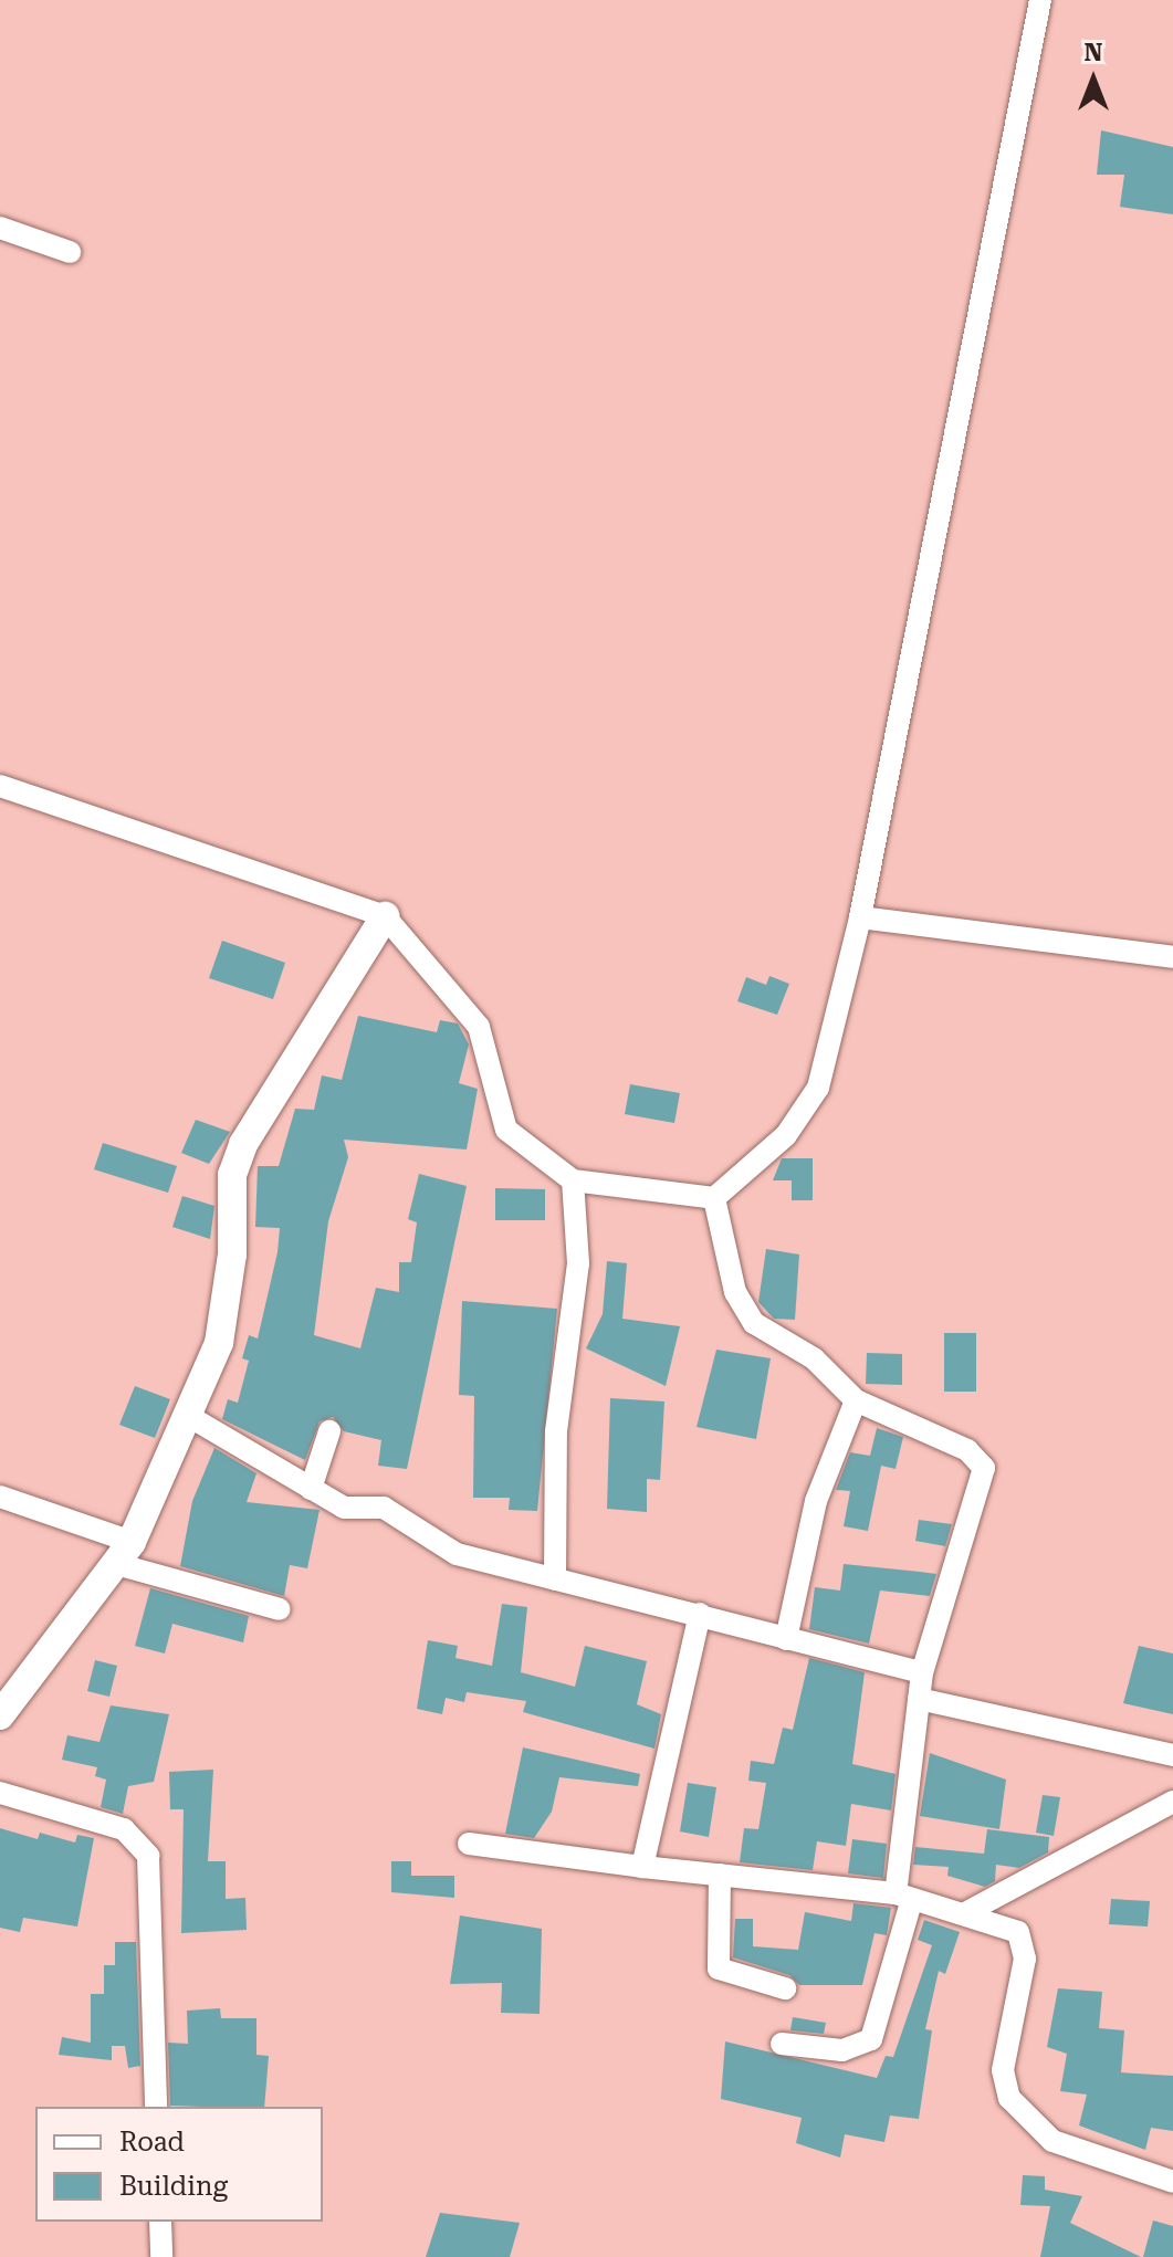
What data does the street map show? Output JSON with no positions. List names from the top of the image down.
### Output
{
  "legend": ["Road", "Building"],
  "north": "top"
}
